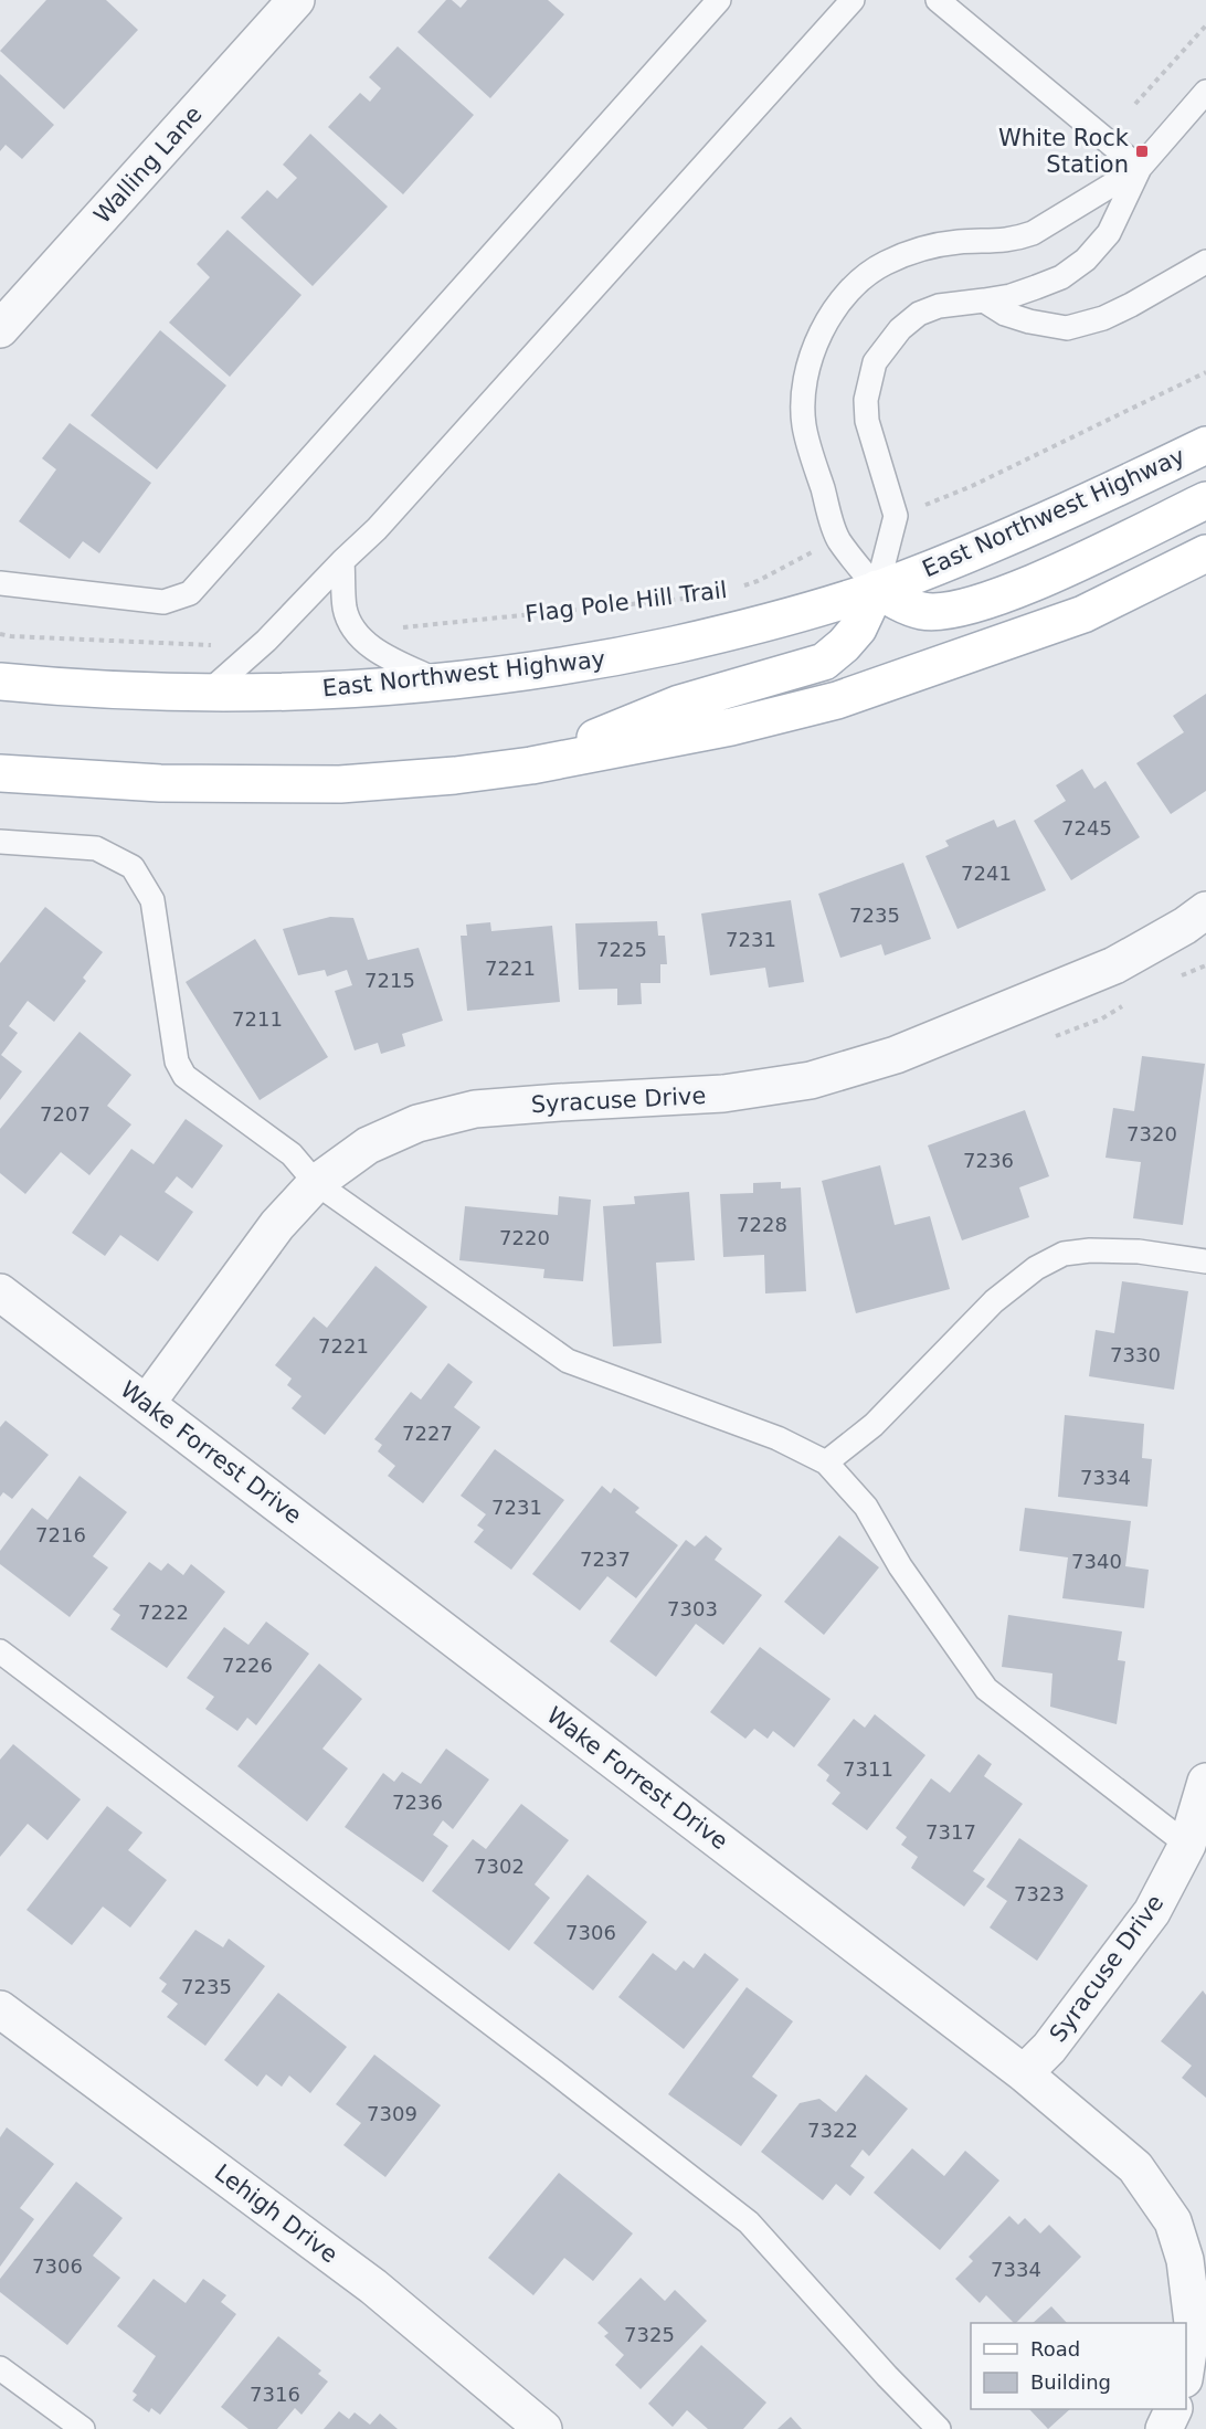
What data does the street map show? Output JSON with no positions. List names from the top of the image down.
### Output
{
  "streets": {
    "main road": ["East Northwest Highway"],
    "street": [
      "Walling Lane",
      "Syracuse Drive",
      "Wake Forrest Drive",
      "Lehigh Drive"
    ],
    "path": ["Flag Pole Hill Trail"]
  },
  "crossings": [
    ["Syracuse Drive", "Wake Forrest Drive"]
  ],
  "places": {
    "transit": ["White Rock Station"]
  },
  "house_numbers": [
    "7245",
    "7241",
    "7235",
    "7231",
    "7225",
    "7221",
    "7215",
    "7211",
    "7207",
    "7320",
    "7236",
    "7228",
    "7220",
    "7221",
    "7330",
    "7227",
    "7334",
    "7231",
    "7216",
    "7237",
    "7340",
    "7303",
    "7222",
    "7226",
    "7311",
    "7236",
    "7317",
    "7302",
    "7323",
    "7306",
    "7235",
    "7309",
    "7322",
    "7306",
    "7334",
    "7325",
    "7316"
  ],
  "legend": ["Road", "Building"]
}
